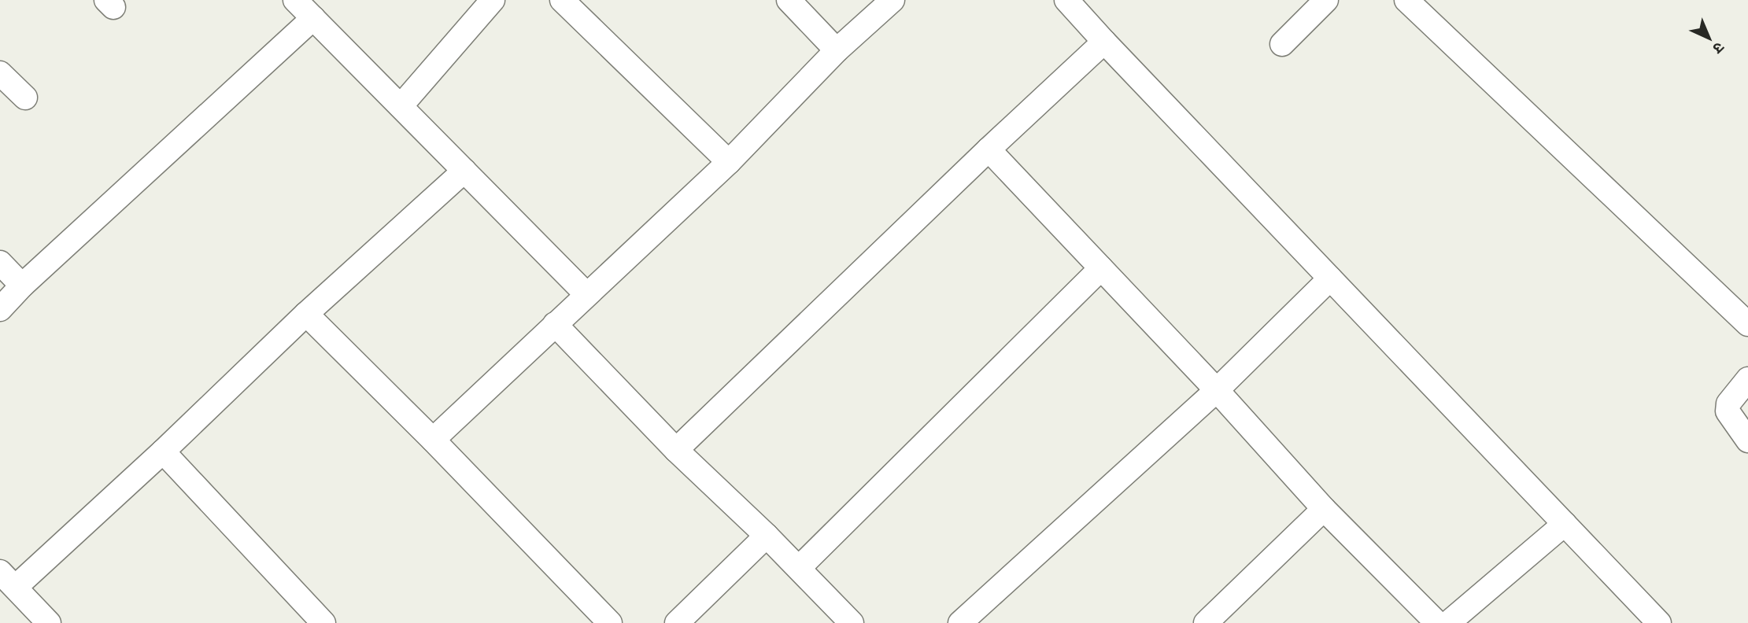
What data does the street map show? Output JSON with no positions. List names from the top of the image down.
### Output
{
  "north": "bottom right"
}
